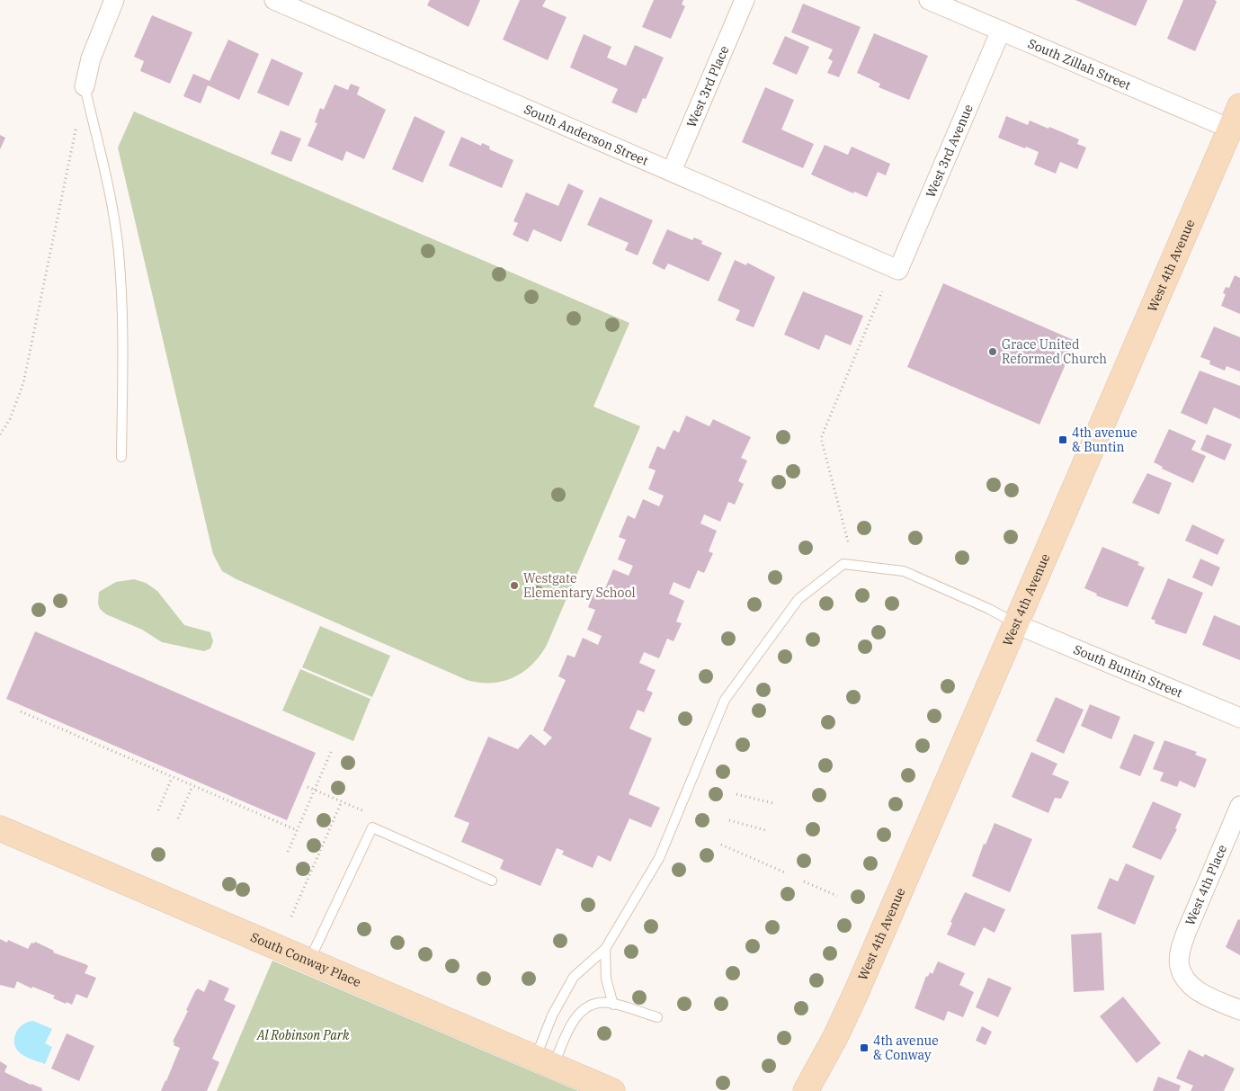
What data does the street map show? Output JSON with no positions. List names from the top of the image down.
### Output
{
  "streets": {
    "street": [
      "South Zillah Street",
      "West 3rd Place",
      "South Anderson Street",
      "West 3rd Avenue",
      "West 4th Avenue",
      "South Buntin Street",
      "West 4th Place",
      "South Conway Place"
    ]
  },
  "crossings": [
    ["South Zillah Street", "West 3rd Avenue"],
    ["South Zillah Street", "West 4th Avenue"],
    ["West 3rd Place", "South Anderson Street"],
    ["South Anderson Street", "West 3rd Avenue"],
    ["West 4th Avenue", "South Buntin Street"]
  ],
  "parks": ["Al Robinson Park"],
  "places": {
    "other": ["Grace United Reformed Church", "Westgate Elementary School"],
    "transit": ["4th avenue & Buntin", "4th avenue & Conway"]
  }
}
